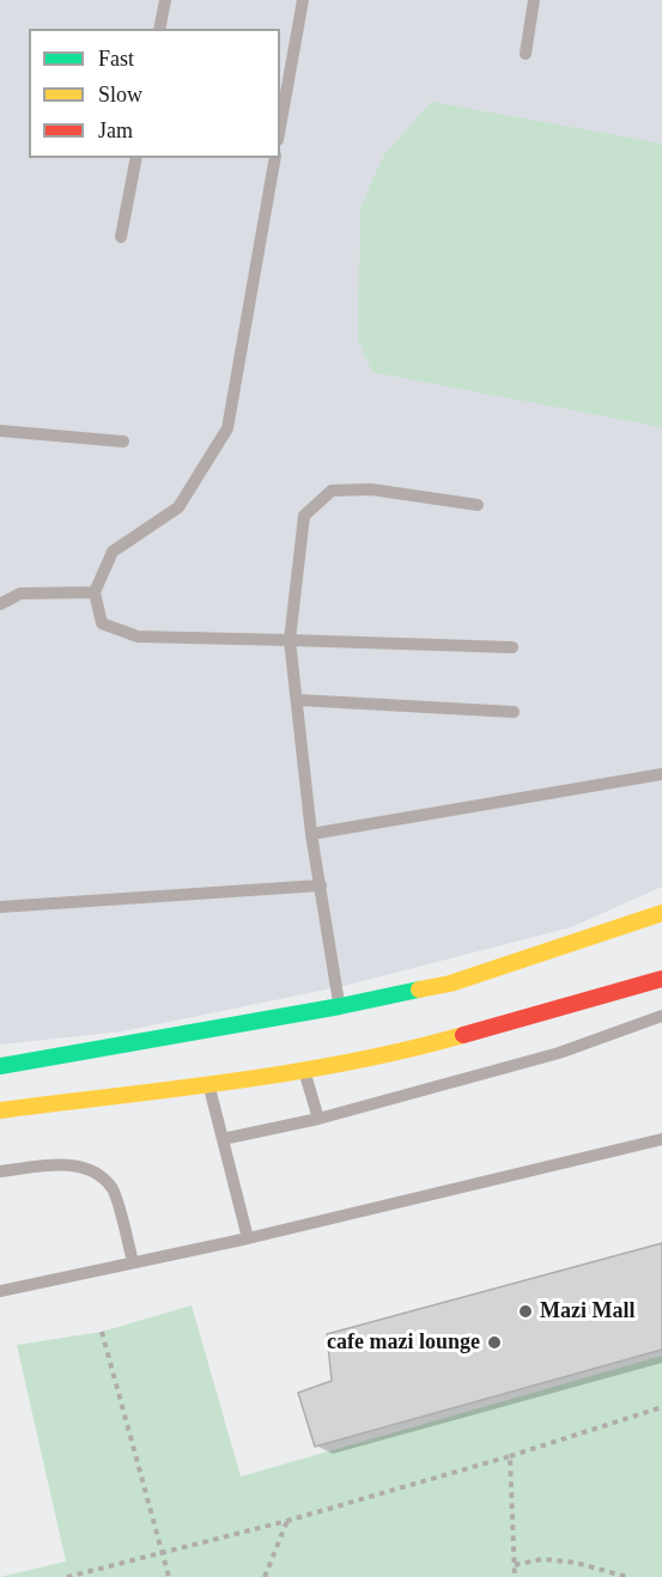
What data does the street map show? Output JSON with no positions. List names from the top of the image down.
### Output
{
  "places": ["Mazi Mall", "cafe mazi lounge"],
  "legend": ["Fast", "Slow", "Jam"]
}
